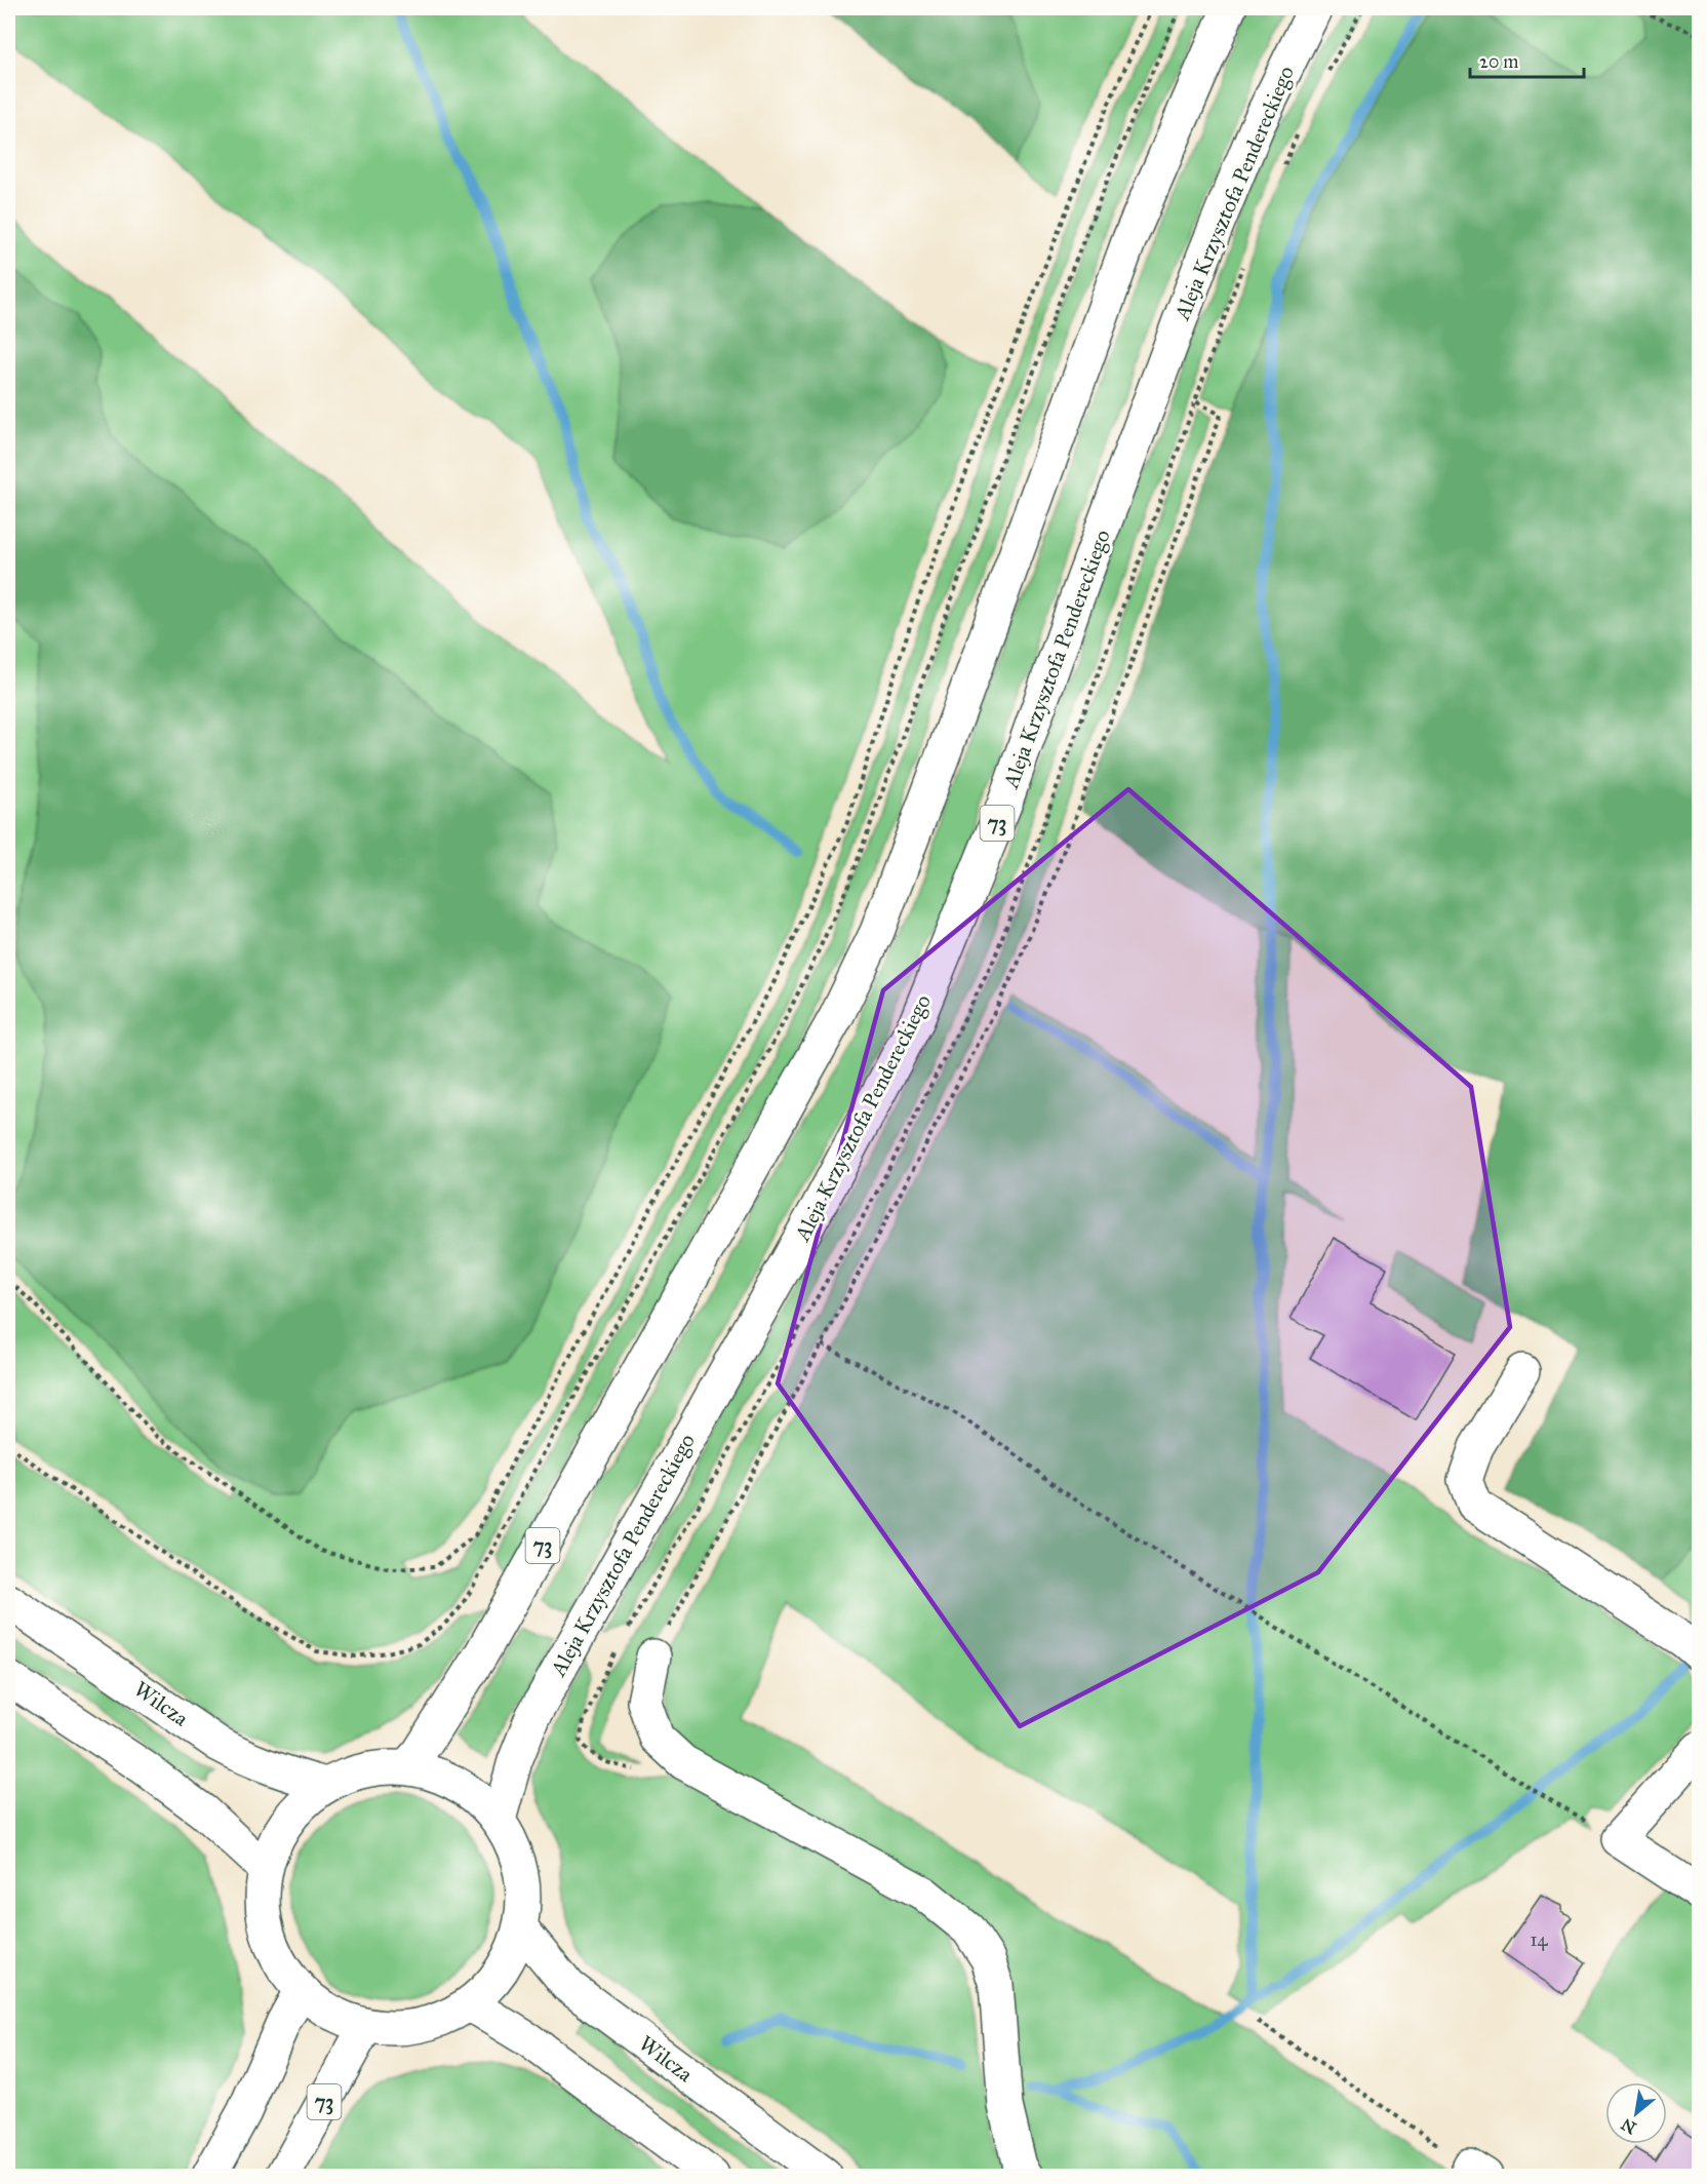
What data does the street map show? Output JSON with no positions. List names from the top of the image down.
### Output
{
  "streets": {
    "main road": ["Aleja Krzysztofa Pendereckiego", "73", "Wilcza"]
  },
  "house_numbers": ["14"],
  "scale_bar": "20 m",
  "north": "bottom left"
}
